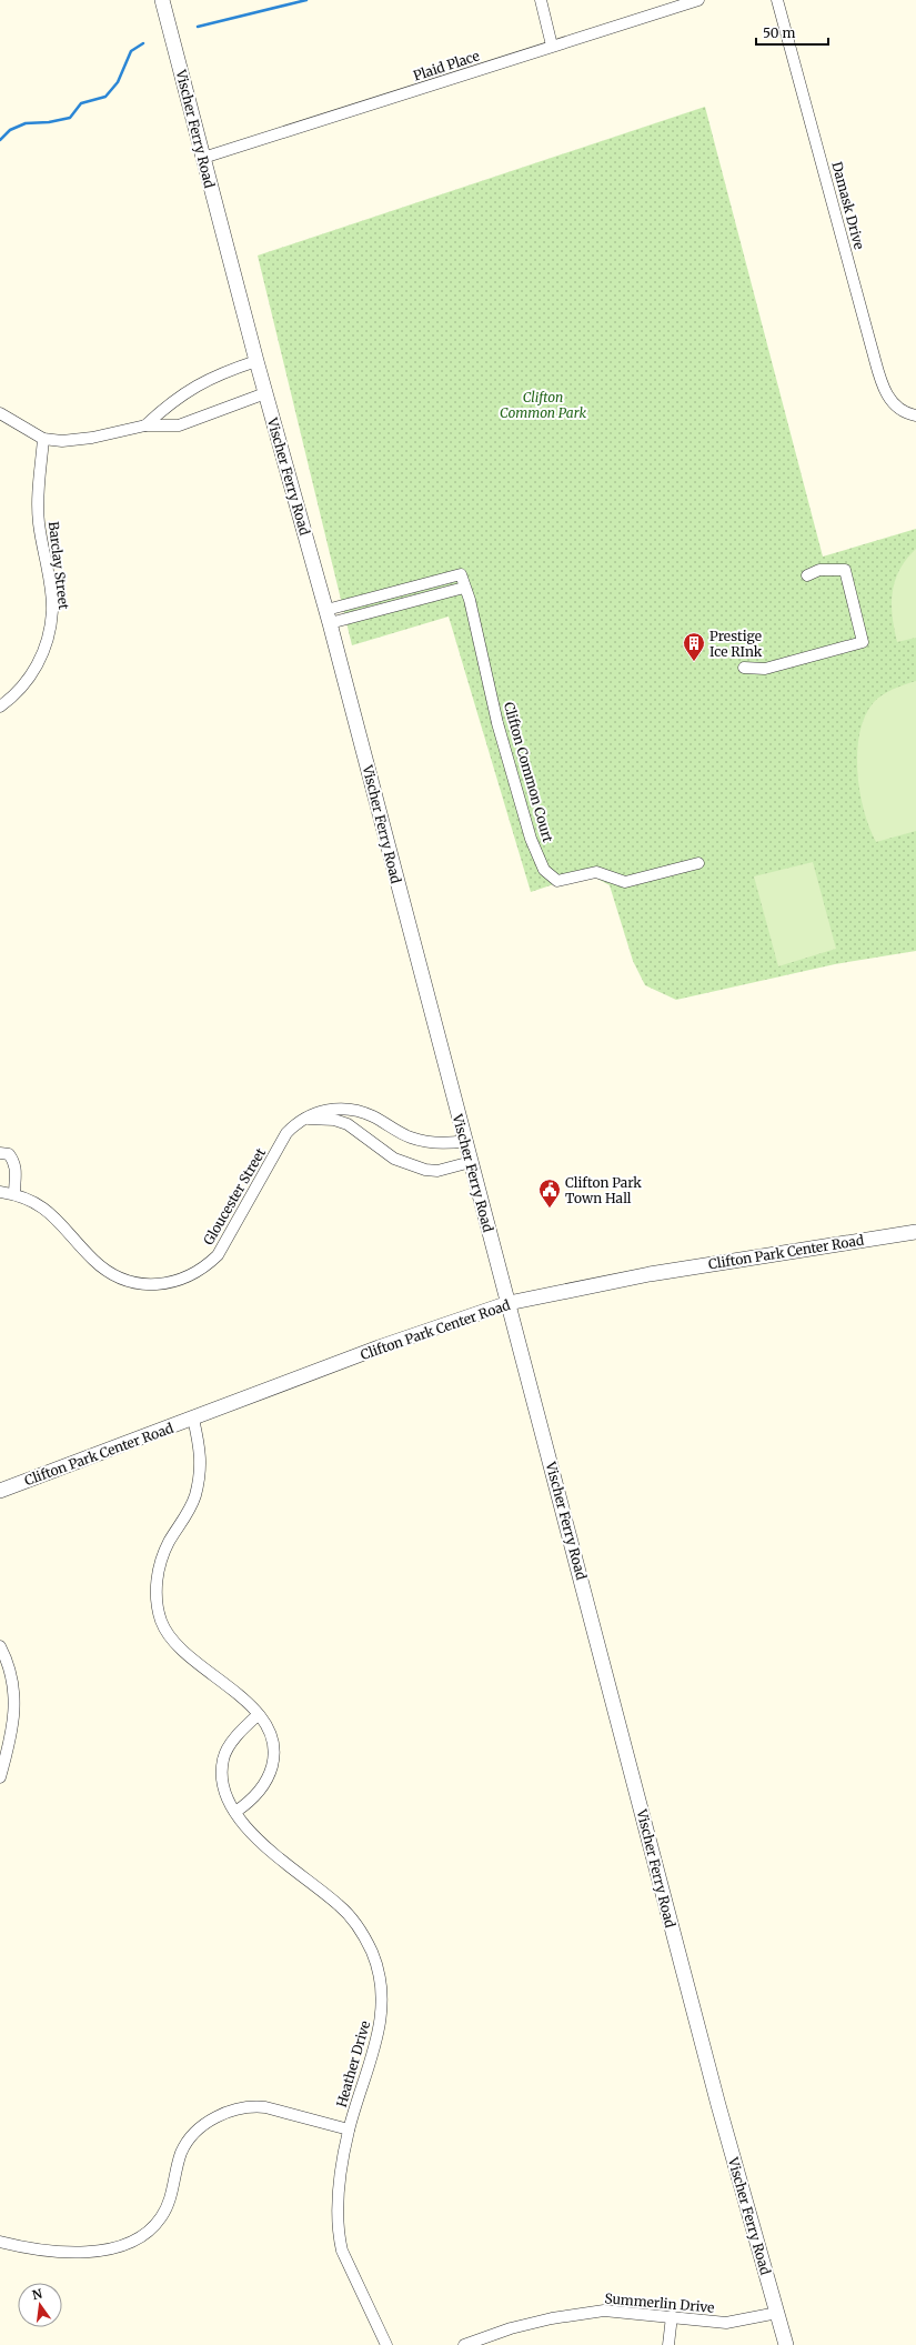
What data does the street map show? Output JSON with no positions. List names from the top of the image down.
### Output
{
  "streets": {
    "street": [
      "Plaid Place",
      "Vischer Ferry Road",
      "Damask Drive",
      "Barclay Street",
      "Clifton Common Court",
      "Gloucester Street",
      "Clifton Park Center Road",
      "Heather Drive",
      "Summerlin Drive"
    ]
  },
  "crossings": [
    ["Plaid Place", "Vischer Ferry Road"],
    ["Vischer Ferry Road", "Clifton Common Court"],
    ["Vischer Ferry Road", "Gloucester Street"],
    ["Vischer Ferry Road", "Clifton Park Center Road"],
    ["Vischer Ferry Road", "Summerlin Drive"]
  ],
  "parks": ["Clifton Common Park"],
  "places": {
    "building": ["Prestige Ice RInk"],
    "public building": ["Clifton Park Town Hall"]
  },
  "scale_bar": "50 m",
  "north": "top"
}
